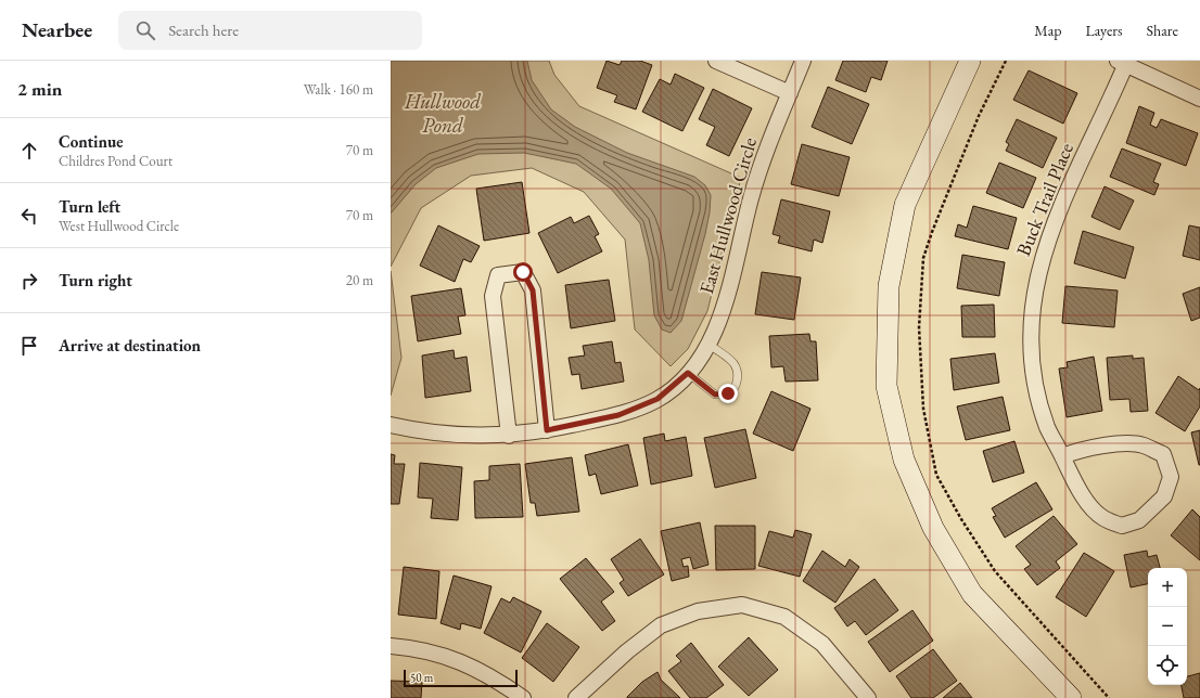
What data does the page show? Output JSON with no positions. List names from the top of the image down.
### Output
{
  "streets": {
    "street": ["Buck Trail Place", "East Hullwood Circle"]
  },
  "water": ["Hullwood Pond"],
  "scale_bar": "50 m",
  "page": {
    "header": "Nearbee",
    "search": "Search here",
    "nav": ["Map", "Layers", "Share"],
    "heading": ["2 min", "Walk · 160 m"],
    "list": [
      ["Continue", "Childres Pond Court", "70 m"],
      ["Turn left", "West Hullwood Circle", "70 m"],
      ["Turn right", "20 m"],
      "Arrive at destination"
    ],
    "map_buttons": ["+", "−"],
    "scale": "50 m"
  }
}
